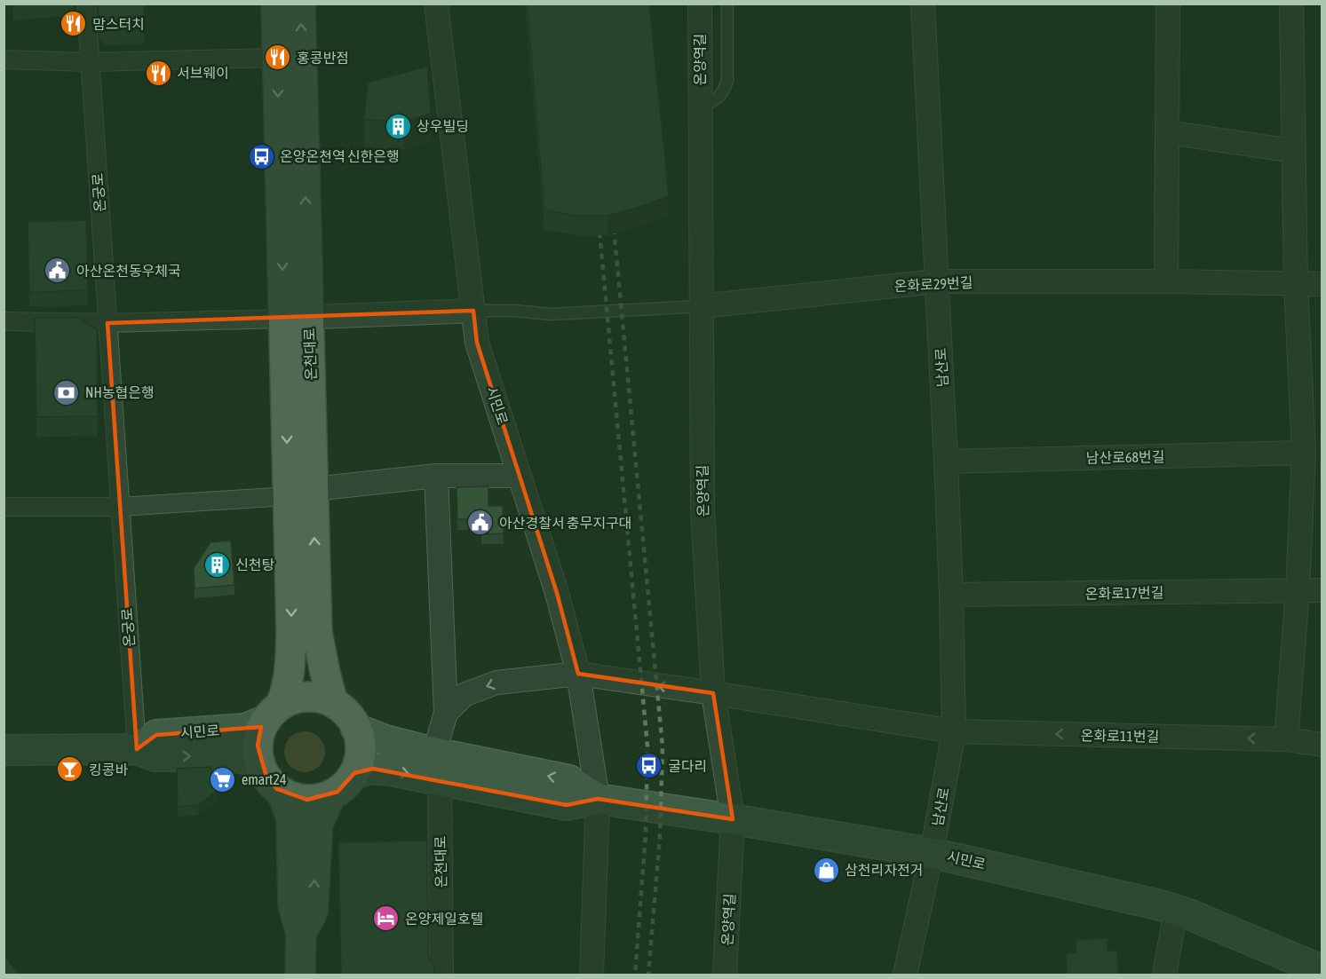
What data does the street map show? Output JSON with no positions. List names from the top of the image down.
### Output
{
  "streets": {
    "main road": ["온천대로", "시민로"],
    "street": [
      "온양역길",
      "온궁로",
      "온화로29번길",
      "남산로",
      "남산로68번길",
      "온화로17번길",
      "온화로11번길"
    ]
  },
  "crossings": [
    ["온양역길", "온화로29번길"],
    ["온양역길", "시민로"],
    ["온궁로", "온천대로"],
    ["온궁로", "시민로"],
    ["온화로29번길", "남산로"],
    ["온천대로", "시민로"],
    ["남산로", "시민로"],
    ["남산로", "남산로68번길"],
    ["남산로", "온화로17번길"],
    ["남산로", "온화로11번길"]
  ],
  "one_way": ["온화로11번길"],
  "places": {
    "restaurant": ["맘스터치", "홍콩반점", "서브웨이"],
    "building": ["상우빌딩", "신천탕"],
    "bus stop": ["온양온천역 신한은행", "굴다리"],
    "public building": ["아산온천동우체국", "아산경찰서 충무지구대"],
    "bank": ["NH농협은행"],
    "bar": ["킹콩바"],
    "supermarket": ["emart24"],
    "shop": ["삼천리자전거"],
    "hotel": ["온양제일호텔"]
  }
}
